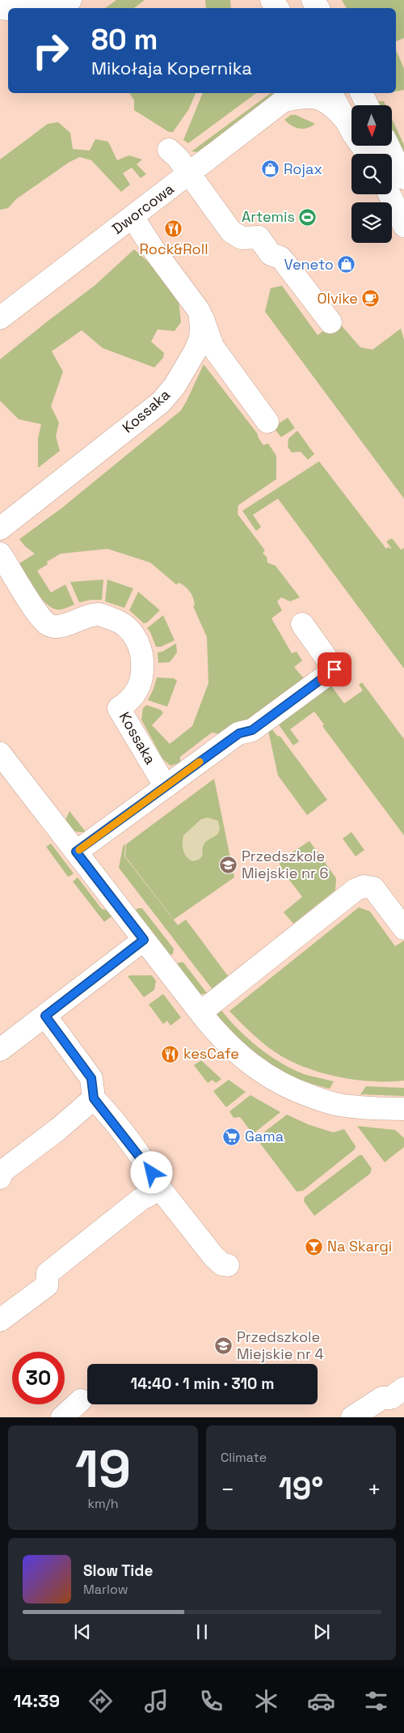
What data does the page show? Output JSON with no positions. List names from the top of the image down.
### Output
{
  "streets": {
    "street": ["Dworcowa", "Kossaka"]
  },
  "places": {
    "shop": ["Rojax", "Veneto"],
    "sports": ["Artemis"],
    "restaurant": ["Rock&Roll", "kesCafe"],
    "cafe": ["Olvike"],
    "school or university": ["Przedszkole Miejskie nr 6", "Przedszkole Miejskie nr 4"],
    "supermarket": ["Gama"],
    "bar": ["Na Skargi"]
  },
  "north": "bottom",
  "page": {
    "turn": ["80 m", "Mikołaja Kopernika"],
    "limit": "30",
    "trip": "14:40 · 1 min · 310 m",
    "tile": [
      ["19", "km/h"],
      "Climate"
    ],
    "heat": ["−", "19°", "+"],
    "song": ["Slow Tide", "Marlow"],
    "tabs": "14:39"
  }
}
